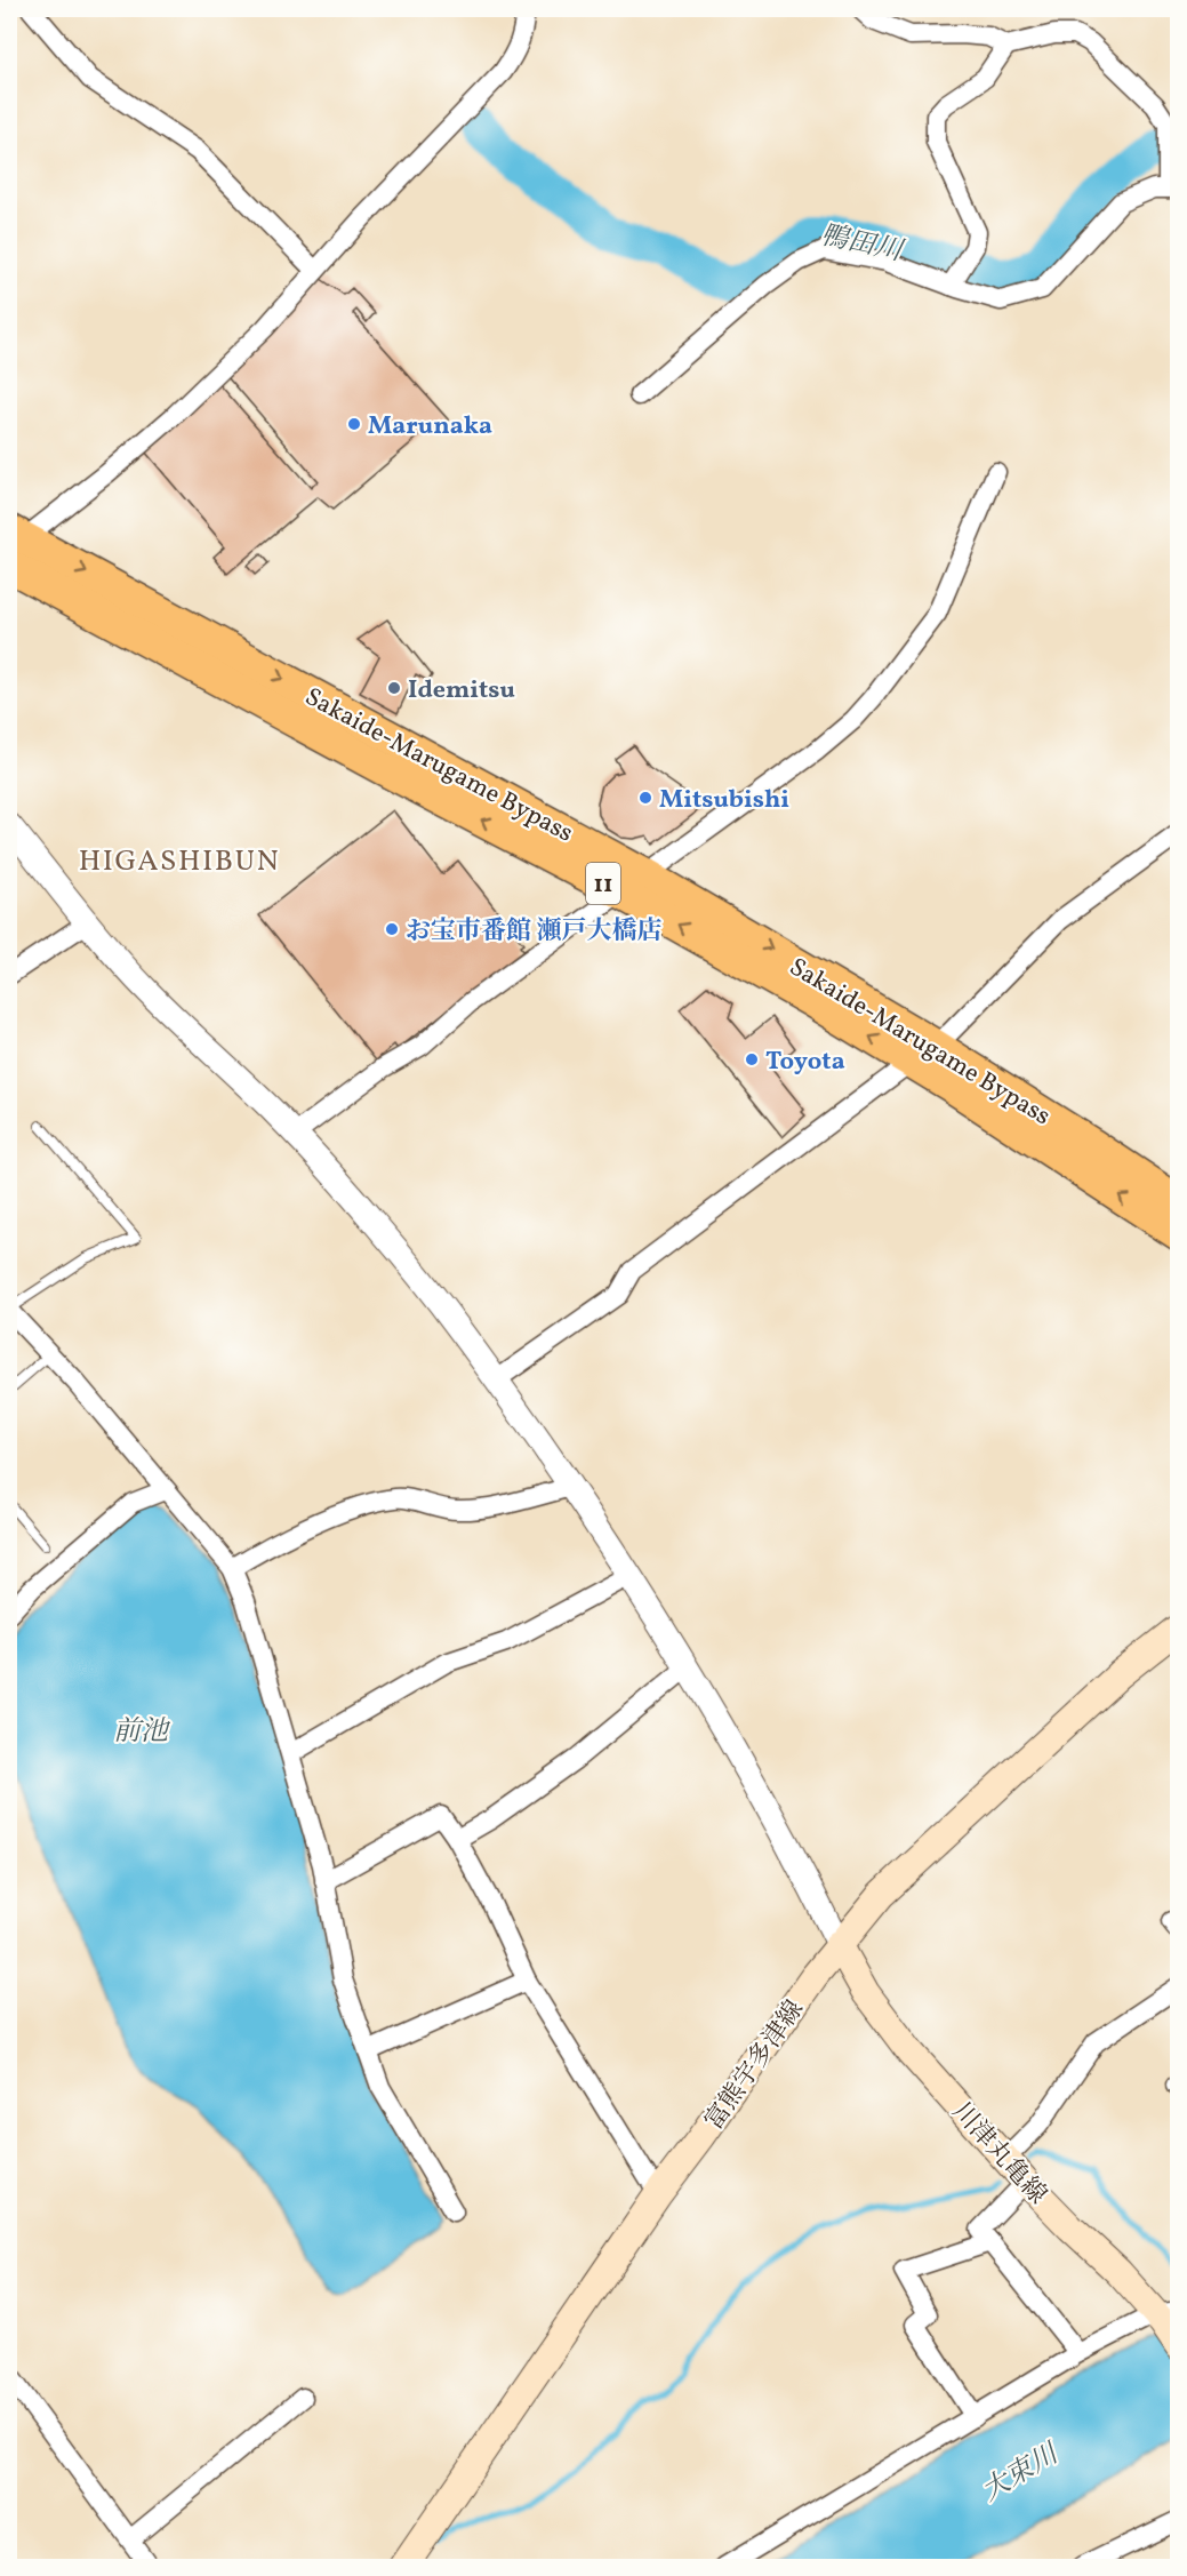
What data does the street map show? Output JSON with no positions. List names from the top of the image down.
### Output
{
  "streets": {
    "highway": ["Sakaide-Marugame Bypass", "11"],
    "main road": ["富熊宇多津線", "川津丸亀線"]
  },
  "crossings": [
    ["富熊宇多津線", "川津丸亀線"]
  ],
  "districts": ["HIGASHIBUN"],
  "water": ["鴨田川", "前池", "大束川"],
  "places": [
    "Marunaka",
    "Idemitsu",
    "Mitsubishi",
    "お宝市番館 瀬戸大橋店",
    "Toyota"
  ]
}
